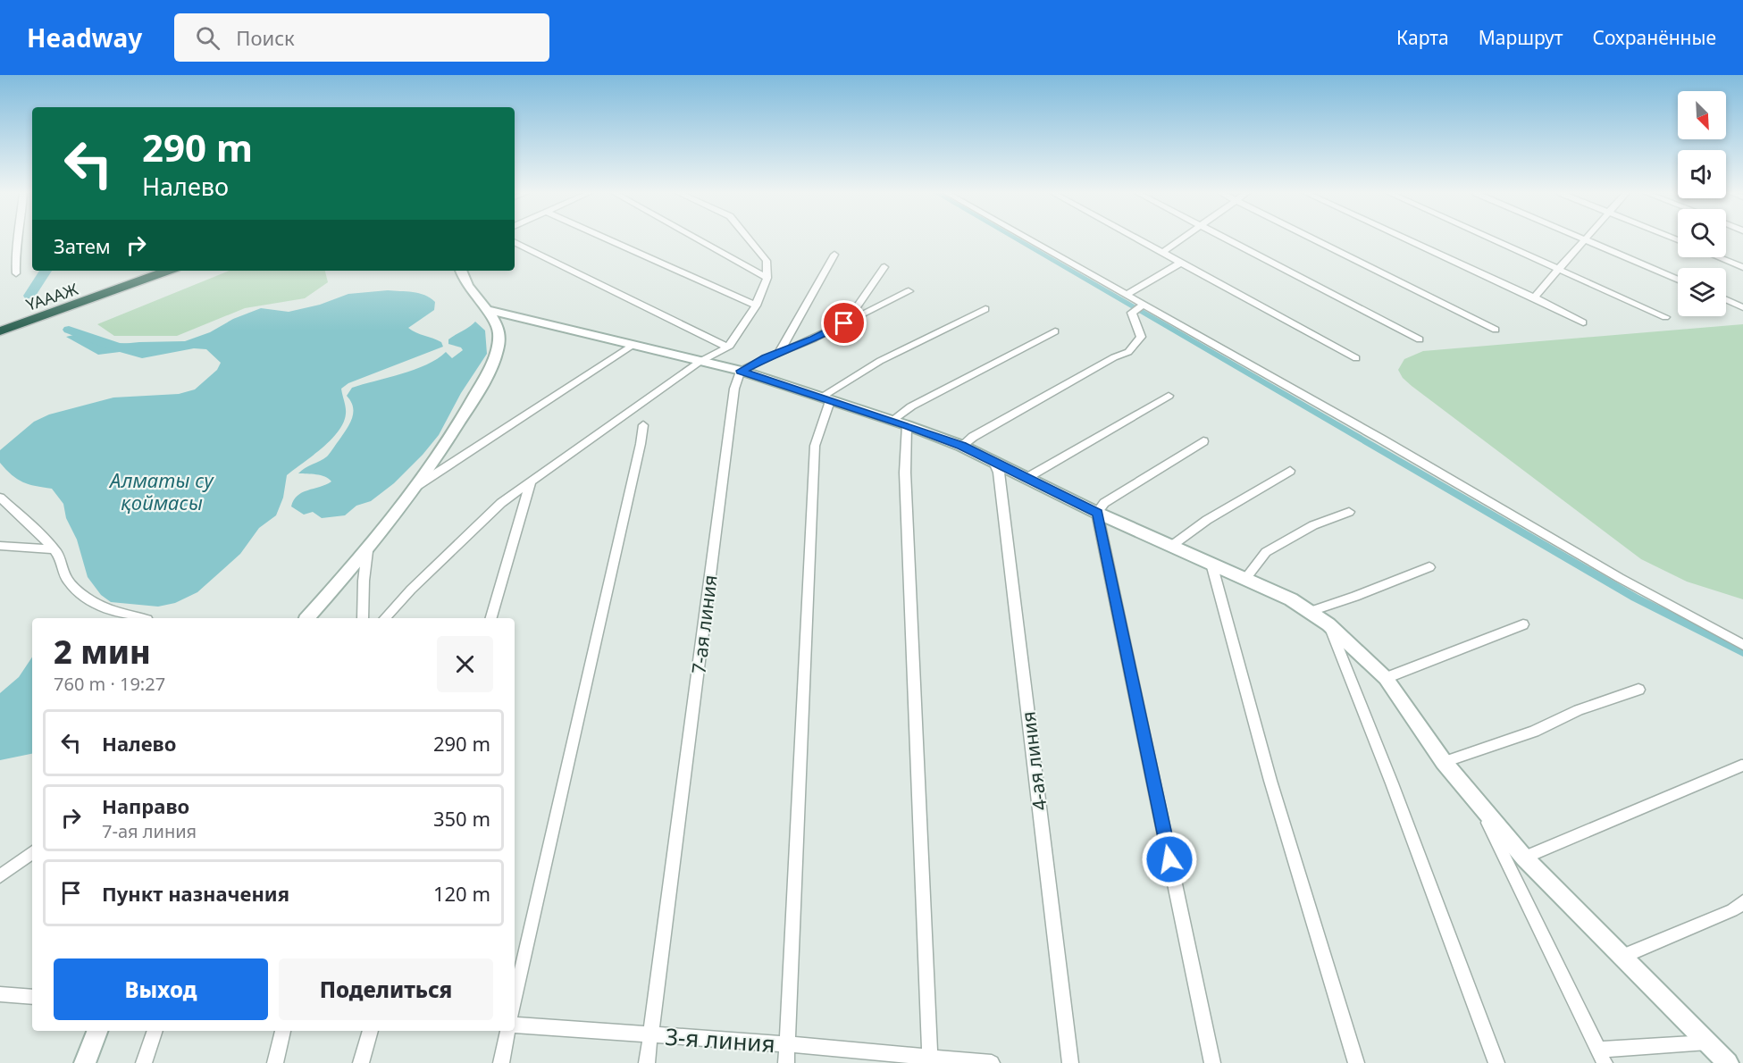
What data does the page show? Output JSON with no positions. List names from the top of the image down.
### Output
{
  "streets": {
    "highway": ["ҮАААЖ"],
    "street": ["7-ая линия", "4-ая линия", "3-я линия"]
  },
  "crossings": [
    ["7-ая линия", "3-я линия"]
  ],
  "water": ["Алматы су қоймасы"],
  "north": "bottom right",
  "page": {
    "header": "Headway",
    "search": "Поиск",
    "nav": ["Карта", "Маршрут", "Сохранённые"],
    "turn": ["290 m", "Налево"],
    "then": "Затем",
    "heading": ["2 мин", "760 m · 19:27"],
    "list": [
      {
        "name": "Налево",
        "value": "290 m"
      },
      {
        "name": "Направо",
        "note": "7-ая линия",
        "value": "350 m"
      },
      {
        "name": "Пункт назначения",
        "value": "120 m"
      }
    ],
    "buttons": ["Выход", "Поделиться"]
  }
}
